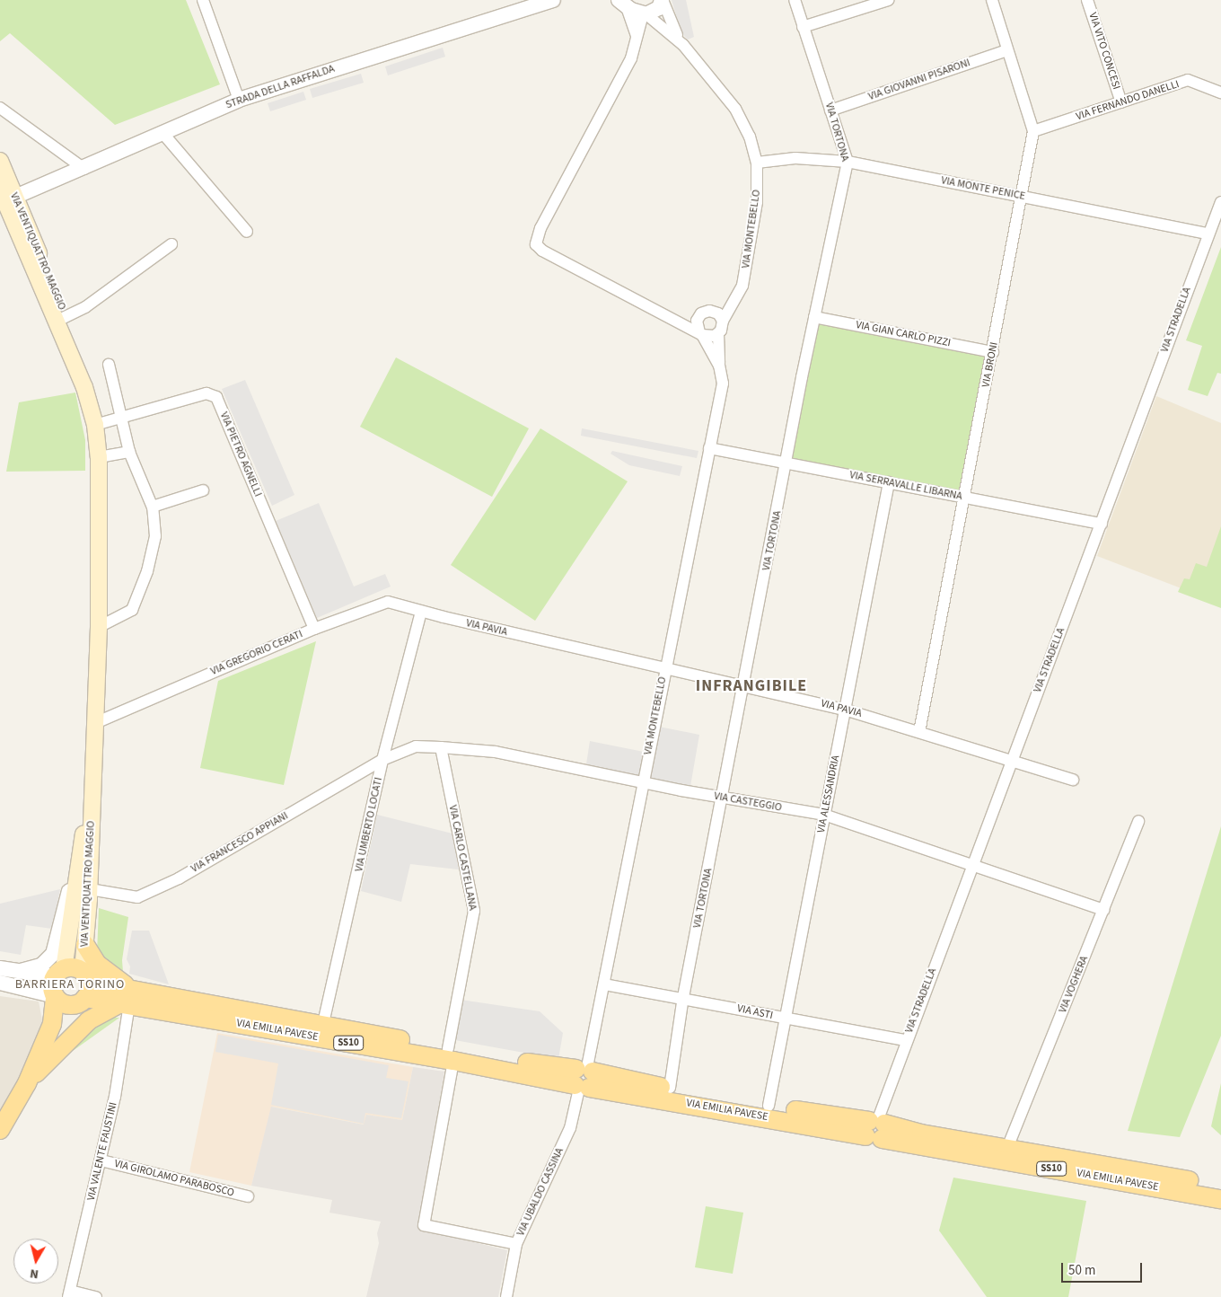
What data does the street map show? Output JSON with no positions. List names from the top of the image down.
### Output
{
  "streets": {
    "main road": ["VIA VENTIQUATTRO MAGGIO", "VIA EMILIA PAVESE", "SS10"],
    "street": [
      "VIA VITO CONCESI",
      "VIA GIOVANNI PISARONI",
      "STRADA DELLA RAFFALDA",
      "VIA FERNANDO DANELLI",
      "VIA TORTONA",
      "VIA MONTE PENICE",
      "VIA MONTEBELLO",
      "VIA STRADELLA",
      "VIA GIAN CARLO PIZZI",
      "VIA BRONI",
      "VIA PIETRO AGNELLI",
      "VIA SERRAVALLE LIBARNA",
      "VIA PAVIA",
      "VIA GREGORIO CERATI",
      "VIA ALESSANDRIA",
      "VIA CASTEGGIO",
      "VIA UMBERTO LOCATI",
      "VIA FRANCESCO APPIANI",
      "VIA CARLO CASTELLANA",
      "VIA VOGHERA",
      "VIA ASTI",
      "VIA VALENTE FAUSTINI",
      "VIA GIROLAMO PARABOSCO",
      "VIA UBALDO CASSINA"
    ]
  },
  "crossings": [
    ["VIA VITO CONCESI", "VIA FERNANDO DANELLI"],
    ["VIA GIOVANNI PISARONI", "VIA TORTONA"],
    ["VIA GIOVANNI PISARONI", "VIA BRONI"],
    ["STRADA DELLA RAFFALDA", "VIA VENTIQUATTRO MAGGIO"],
    ["VIA FERNANDO DANELLI", "VIA BRONI"],
    ["VIA TORTONA", "VIA MONTE PENICE"],
    ["VIA TORTONA", "VIA GIAN CARLO PIZZI"],
    ["VIA TORTONA", "VIA SERRAVALLE LIBARNA"],
    ["VIA TORTONA", "VIA PAVIA"],
    ["VIA TORTONA", "VIA CASTEGGIO"],
    ["VIA TORTONA", "VIA ASTI"],
    ["VIA TORTONA", "VIA EMILIA PAVESE"],
    ["VIA MONTE PENICE", "VIA MONTEBELLO"],
    ["VIA MONTE PENICE", "VIA STRADELLA"],
    ["VIA MONTE PENICE", "VIA BRONI"],
    ["VIA MONTEBELLO", "VIA SERRAVALLE LIBARNA"],
    ["VIA MONTEBELLO", "VIA PAVIA"],
    ["VIA MONTEBELLO", "VIA CASTEGGIO"],
    ["VIA MONTEBELLO", "VIA ASTI"],
    ["VIA MONTEBELLO", "VIA EMILIA PAVESE"],
    ["VIA MONTEBELLO", "VIA UBALDO CASSINA"],
    ["VIA VENTIQUATTRO MAGGIO", "VIA PIETRO AGNELLI"],
    ["VIA VENTIQUATTRO MAGGIO", "VIA GREGORIO CERATI"],
    ["VIA VENTIQUATTRO MAGGIO", "VIA FRANCESCO APPIANI"],
    ["VIA VENTIQUATTRO MAGGIO", "VIA EMILIA PAVESE"],
    ["VIA VENTIQUATTRO MAGGIO", "SS10"],
    ["VIA STRADELLA", "VIA SERRAVALLE LIBARNA"],
    ["VIA STRADELLA", "VIA PAVIA"],
    ["VIA STRADELLA", "VIA CASTEGGIO"],
    ["VIA STRADELLA", "VIA ASTI"],
    ["VIA STRADELLA", "VIA EMILIA PAVESE"],
    ["VIA GIAN CARLO PIZZI", "VIA BRONI"],
    ["VIA BRONI", "VIA SERRAVALLE LIBARNA"],
    ["VIA BRONI", "VIA PAVIA"],
    ["VIA PIETRO AGNELLI", "VIA GREGORIO CERATI"],
    ["VIA SERRAVALLE LIBARNA", "VIA ALESSANDRIA"],
    ["VIA PAVIA", "VIA GREGORIO CERATI"],
    ["VIA PAVIA", "VIA ALESSANDRIA"],
    ["VIA PAVIA", "VIA UMBERTO LOCATI"],
    ["VIA GREGORIO CERATI", "VIA UMBERTO LOCATI"],
    ["VIA ALESSANDRIA", "VIA CASTEGGIO"],
    ["VIA ALESSANDRIA", "VIA ASTI"],
    ["VIA ALESSANDRIA", "VIA EMILIA PAVESE"],
    ["VIA CASTEGGIO", "VIA UMBERTO LOCATI"],
    ["VIA CASTEGGIO", "VIA FRANCESCO APPIANI"],
    ["VIA CASTEGGIO", "VIA CARLO CASTELLANA"],
    ["VIA CASTEGGIO", "VIA VOGHERA"],
    ["VIA UMBERTO LOCATI", "VIA FRANCESCO APPIANI"],
    ["VIA UMBERTO LOCATI", "VIA EMILIA PAVESE"],
    ["VIA CARLO CASTELLANA", "VIA EMILIA PAVESE"],
    ["VIA CARLO CASTELLANA", "VIA UBALDO CASSINA"],
    ["VIA VOGHERA", "VIA EMILIA PAVESE"],
    ["VIA EMILIA PAVESE", "SS10"],
    ["VIA EMILIA PAVESE", "VIA VALENTE FAUSTINI"],
    ["VIA EMILIA PAVESE", "VIA UBALDO CASSINA"],
    ["VIA VALENTE FAUSTINI", "VIA GIROLAMO PARABOSCO"]
  ],
  "districts": ["INFRANGIBILE", "BARRIERA TORINO"],
  "scale_bar": "50 m",
  "north": "bottom"
}
